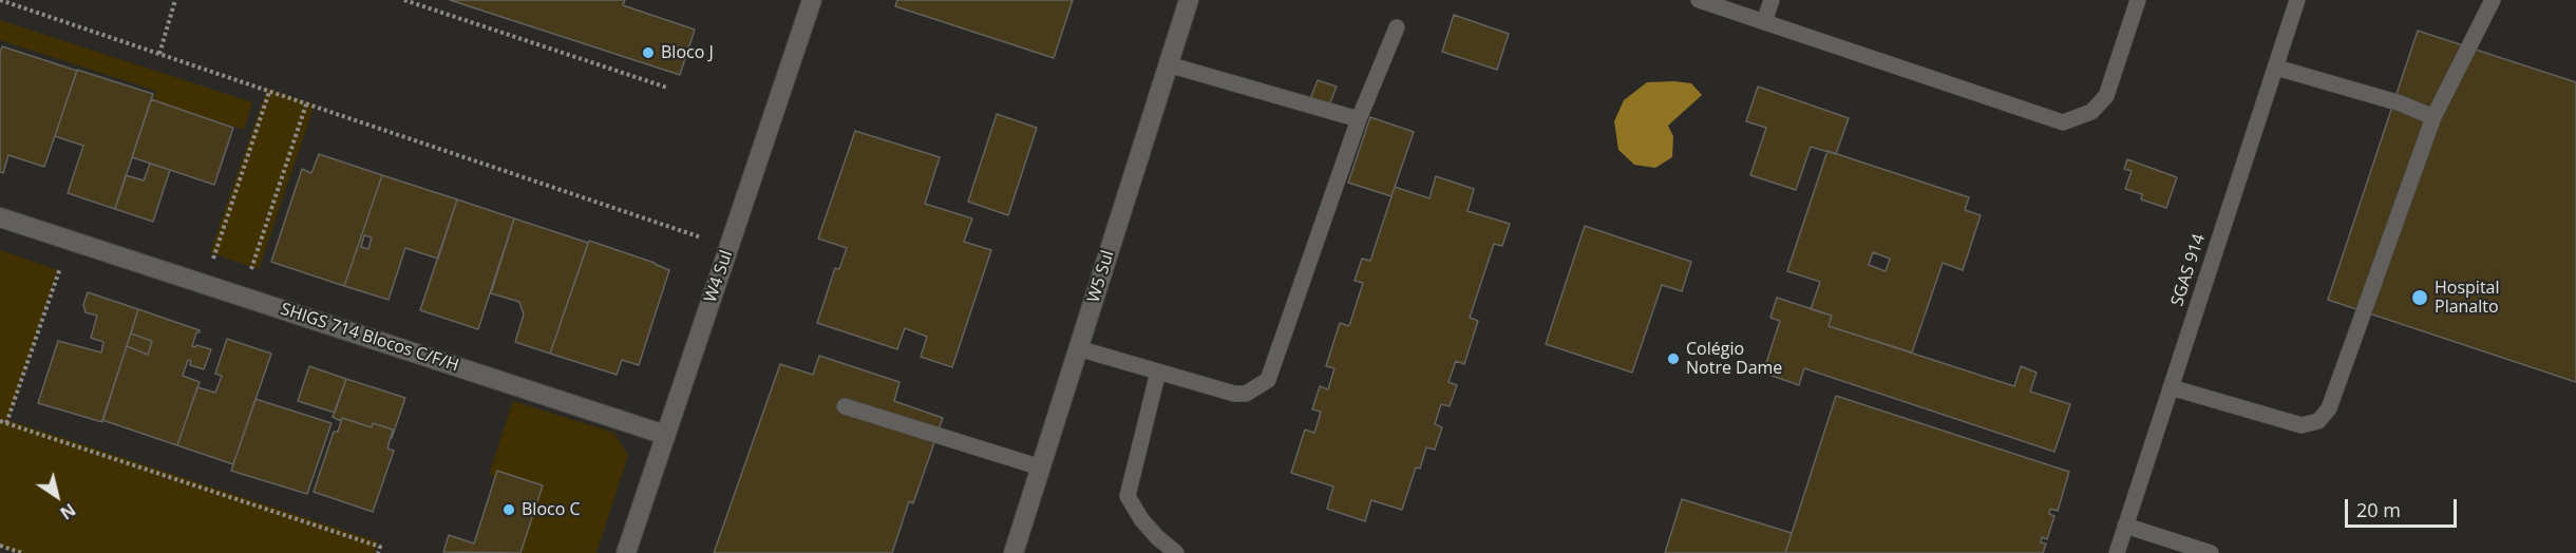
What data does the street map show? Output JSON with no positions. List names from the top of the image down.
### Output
{
  "streets": {
    "main road": ["W4 Sul", "W5 Sul", "SHIGS 714 Blocos C/F/H"],
    "lane": ["SGAS 914"]
  },
  "crossings": [
    ["W4 Sul", "SHIGS 714 Blocos C/F/H"]
  ],
  "places": [
    "Bloco J",
    "Hospital Planalto",
    "Colégio Notre Dame",
    "Bloco C"
  ],
  "scale_bar": "20 m",
  "north": "bottom right"
}
